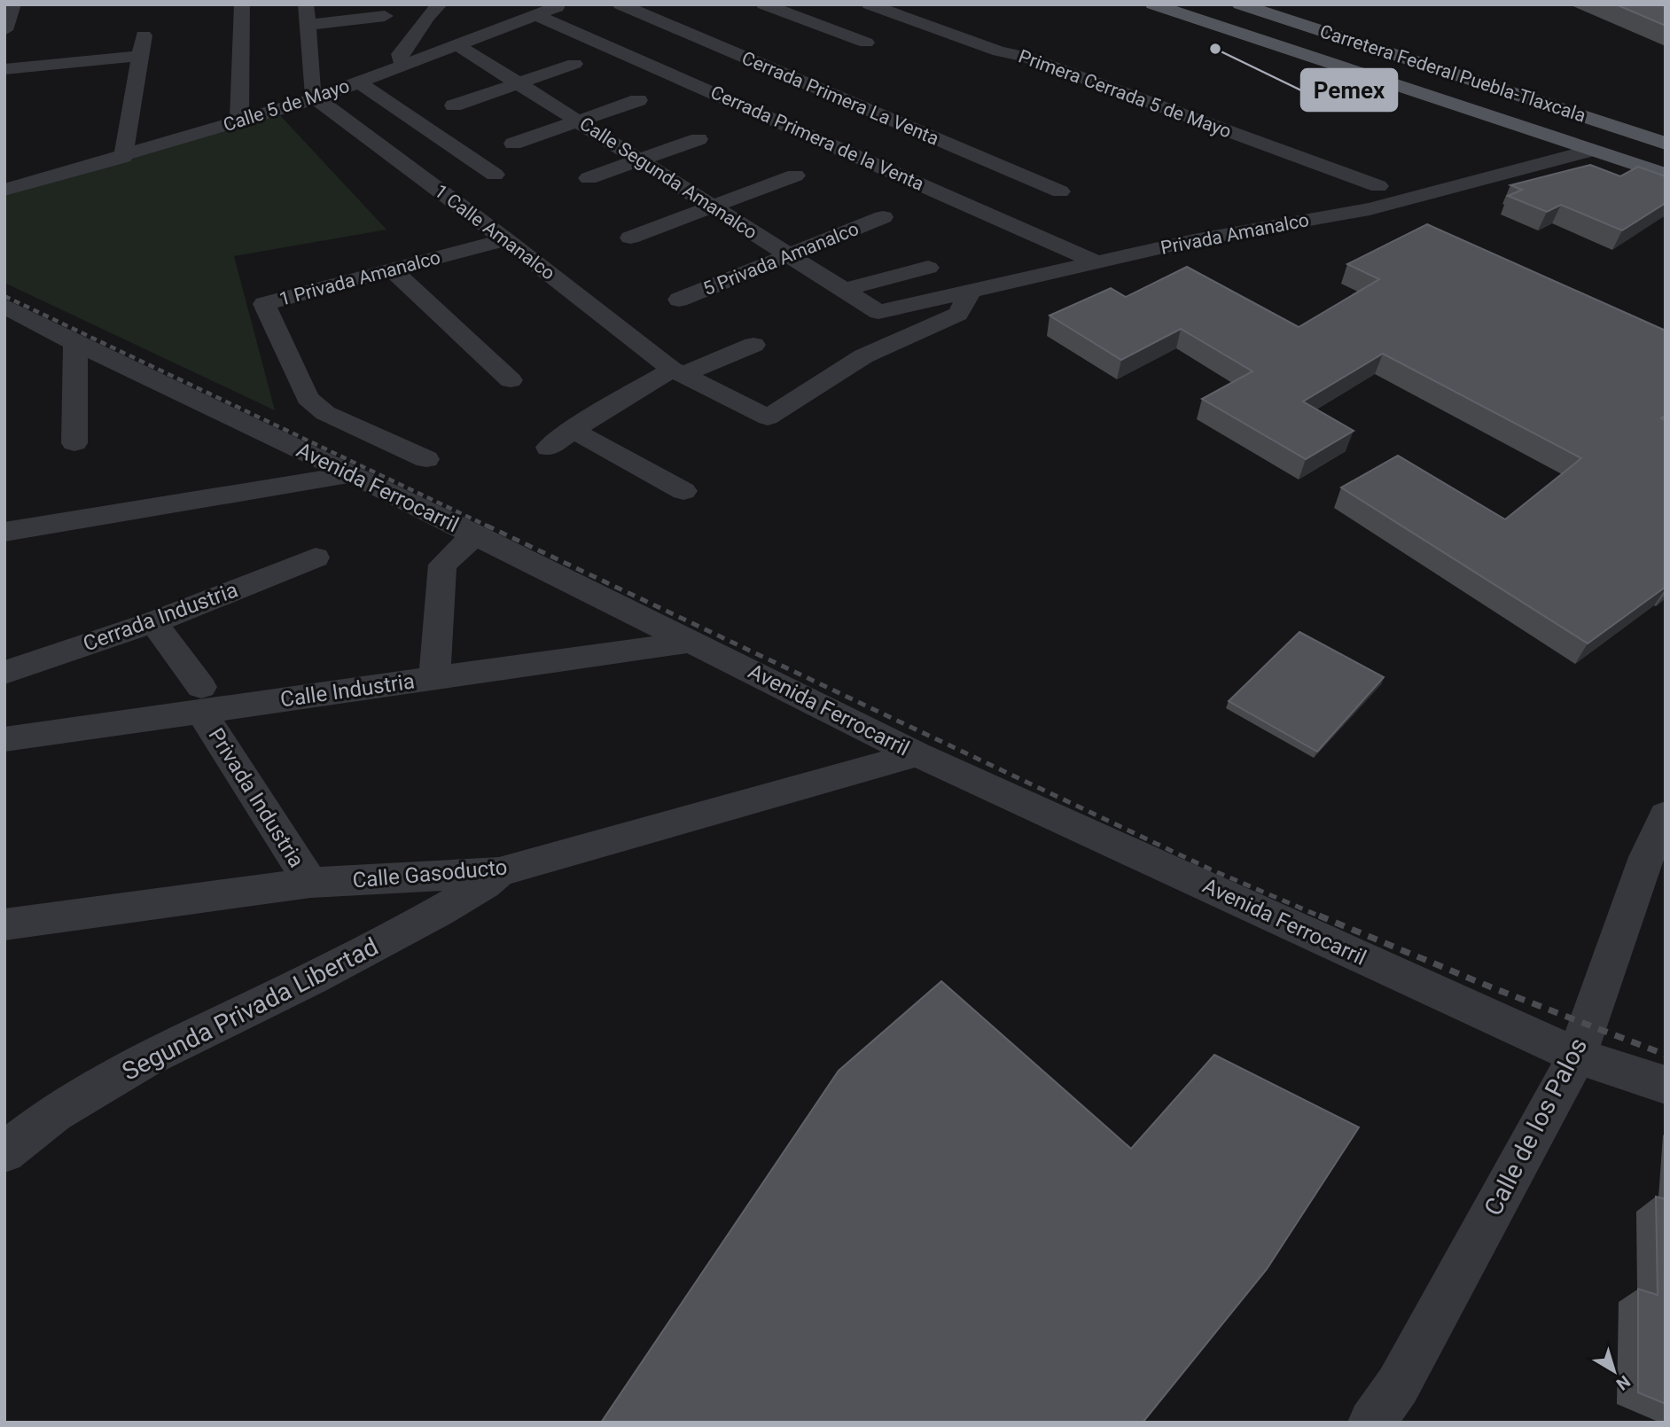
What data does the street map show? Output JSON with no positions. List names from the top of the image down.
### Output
{
  "streets": {
    "main road": ["Carretera Federal Puebla-Tlaxcala"],
    "street": [
      "Primera Cerrada 5 de Mayo",
      "Cerrada Primera La Venta",
      "Calle 5 de Mayo",
      "Cerrada Primera de la Venta",
      "Calle Segunda Amanalco",
      "1 Calle Amanalco",
      "Privada Amanalco",
      "5 Privada Amanalco",
      "1 Privada Amanalco",
      "Avenida Ferrocarril",
      "Cerrada Industria",
      "Calle Industria",
      "Privada Industria",
      "Calle Gasoducto",
      "Segunda Privada Libertad",
      "Calle de los Palos"
    ]
  },
  "crossings": [
    ["Carretera Federal Puebla-Tlaxcala", "Privada Amanalco"],
    ["Calle 5 de Mayo", "Cerrada Primera de la Venta"],
    ["Calle 5 de Mayo", "Calle Segunda Amanalco"],
    ["Calle 5 de Mayo", "1 Calle Amanalco"],
    ["Cerrada Primera de la Venta", "Privada Amanalco"],
    ["Calle Segunda Amanalco", "Privada Amanalco"],
    ["Calle Segunda Amanalco", "5 Privada Amanalco"],
    ["1 Calle Amanalco", "Privada Amanalco"],
    ["1 Calle Amanalco", "1 Privada Amanalco"],
    ["Avenida Ferrocarril", "Calle Industria"],
    ["Avenida Ferrocarril", "Calle Gasoducto"],
    ["Avenida Ferrocarril", "Calle de los Palos"],
    ["Cerrada Industria", "Privada Industria"],
    ["Calle Industria", "Privada Industria"],
    ["Privada Industria", "Calle Gasoducto"],
    ["Calle Gasoducto", "Segunda Privada Libertad"]
  ],
  "places": ["Pemex"],
  "north": "bottom right"
}
